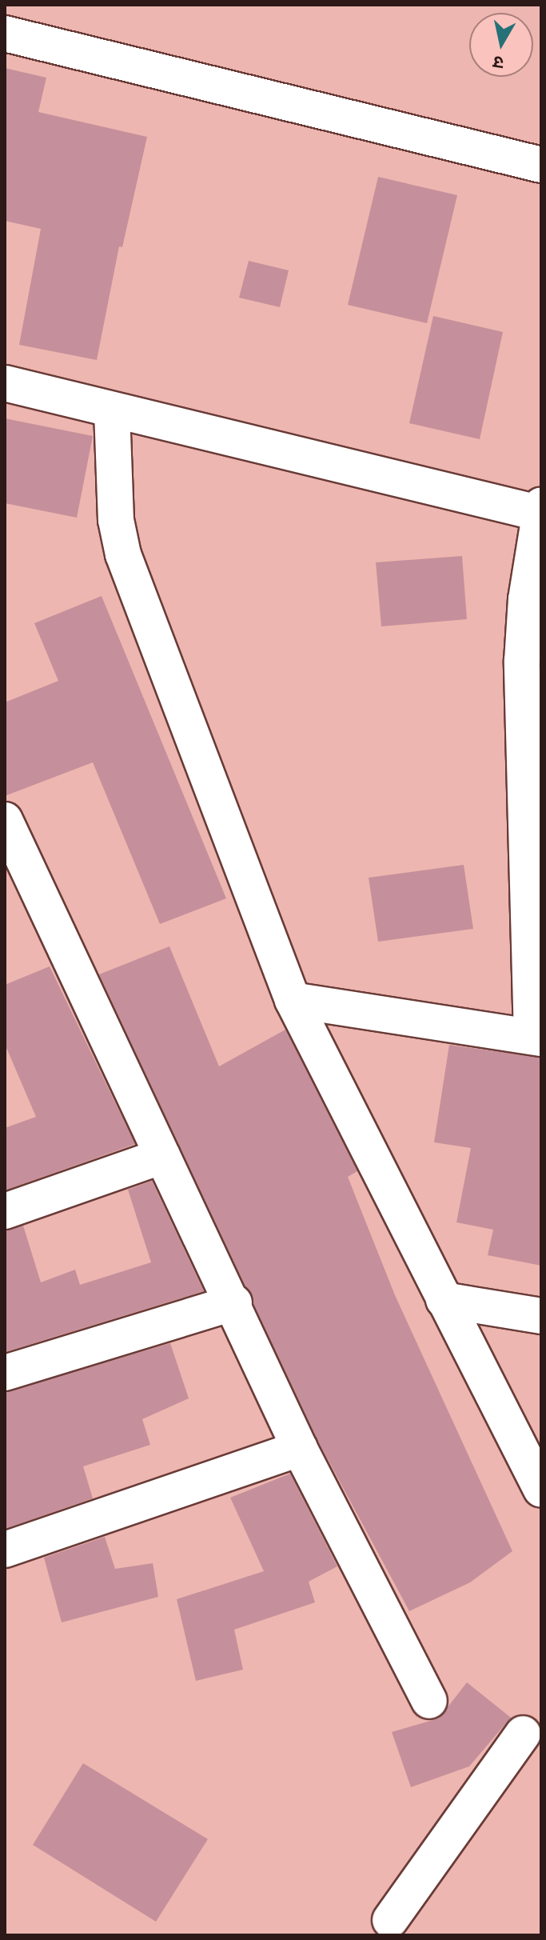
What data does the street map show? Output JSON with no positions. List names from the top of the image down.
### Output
{
  "north": "bottom"
}
